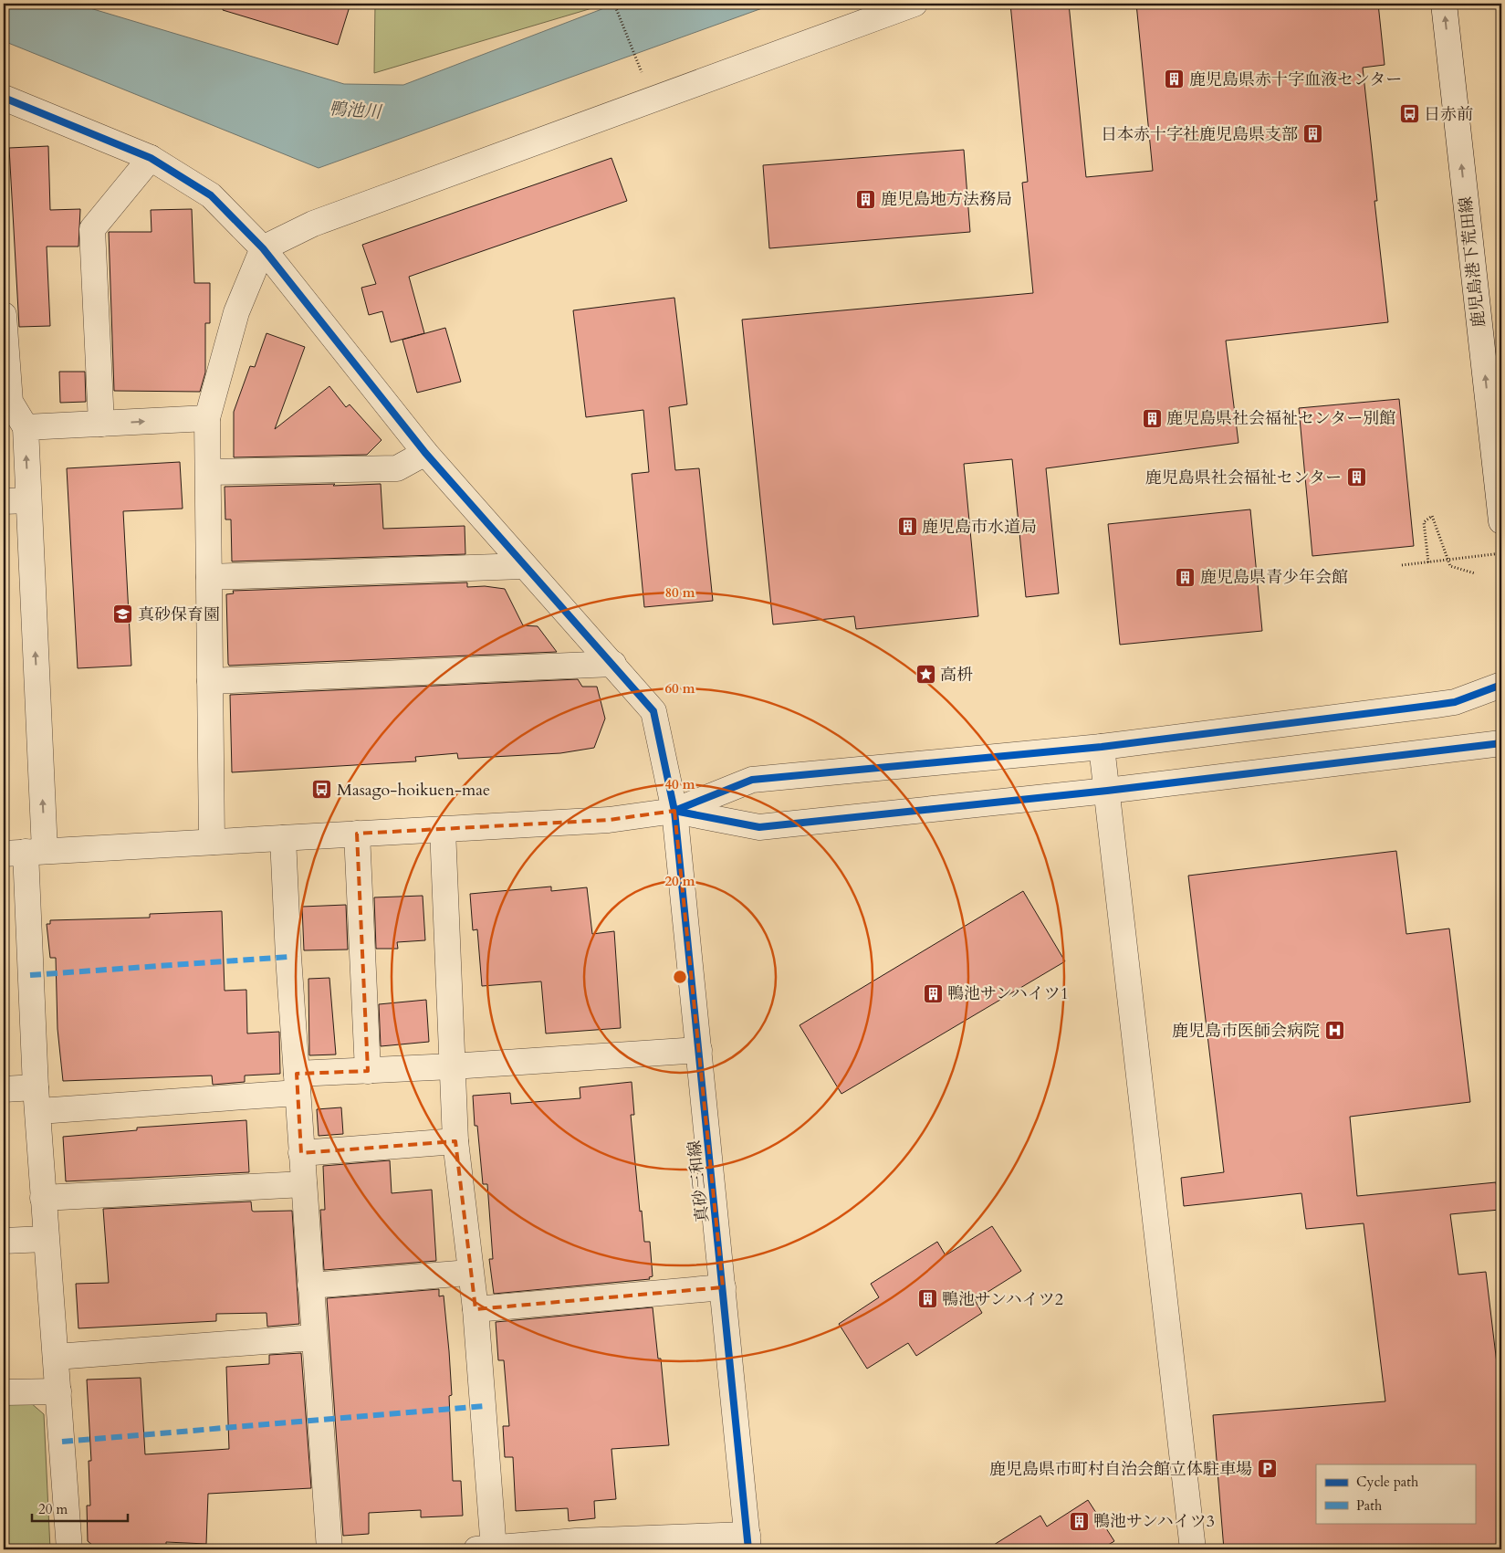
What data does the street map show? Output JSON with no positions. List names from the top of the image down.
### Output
{
  "streets": {
    "street": ["鹿児島港下荒田線", "真砂三和線"]
  },
  "one_way": ["鹿児島港下荒田線"],
  "water": ["鴨池川"],
  "places": {
    "building": [
      "鹿児島県赤十字血液センター",
      "日本赤十字社鹿児島県支部",
      "鹿児島地方法務局",
      "鹿児島県社会福祉センター別館",
      "鹿児島県社会福祉センター",
      "鹿児島市水道局",
      "鹿児島県青少年会館",
      "鴨池サンハイツ1",
      "鴨池サンハイツ2",
      "鴨池サンハイツ3"
    ],
    "bus stop": ["日赤前", "Masago-hoikuen-mae"],
    "school or university": ["真砂保育園"],
    "place": ["高枡"],
    "hospital": ["鹿児島市医師会病院"],
    "parking": ["鹿児島県市町村自治会館立体駐車場"]
  },
  "legend": ["Cycle path", "Path"],
  "scale_bar": "20 m",
  "rings": [
    "80 m",
    "60 m",
    "40 m",
    "20 m"
  ]
}
